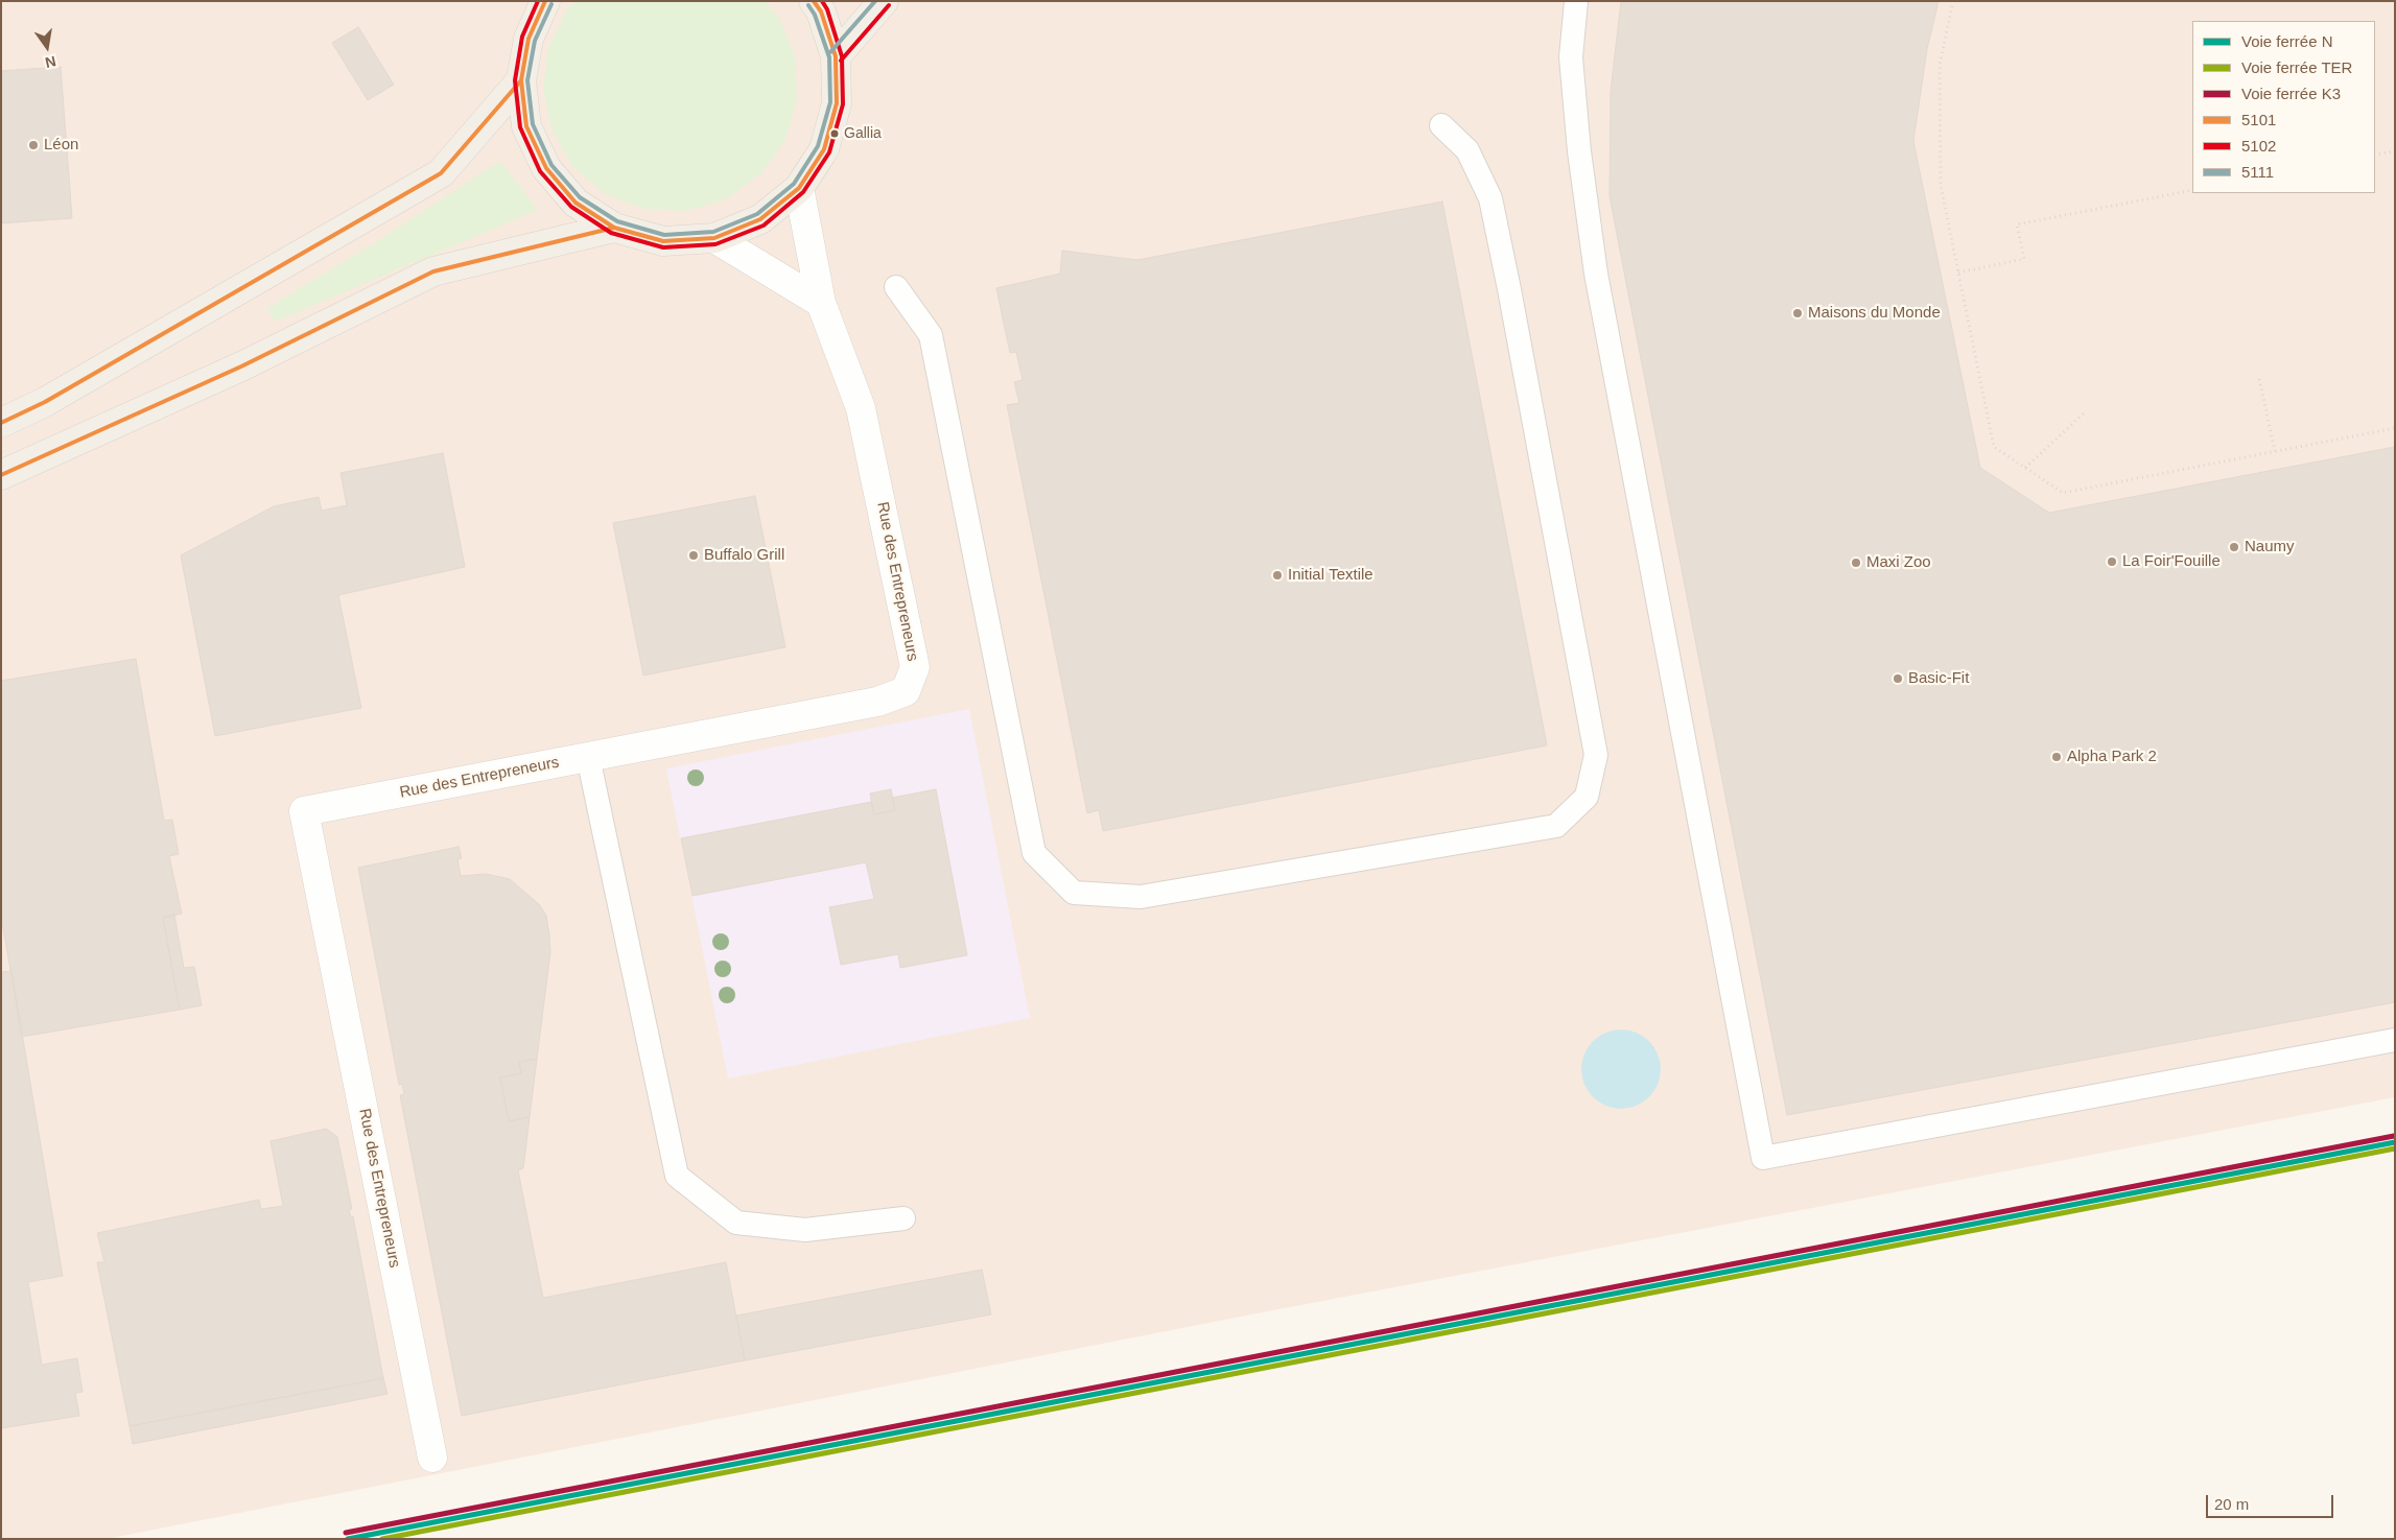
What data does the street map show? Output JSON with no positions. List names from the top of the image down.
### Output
{
  "streets": {
    "street": ["Rue des Entrepreneurs"]
  },
  "places": [
    "Gallia",
    "Léon",
    "Maisons du Monde",
    "Naumy",
    "Buffalo Grill",
    "La Foir'Fouille",
    "Maxi Zoo",
    "Initial Textile",
    "Basic-Fit",
    "Alpha Park 2"
  ],
  "lines": [
    "transit line 5101",
    "transit line 5102",
    "transit line 5111",
    "rail line K3",
    "rail line N",
    "rail line TER"
  ],
  "legend": [
    "Voie ferrée N",
    "Voie ferrée TER",
    "Voie ferrée K3",
    "5101",
    "5102",
    "5111"
  ],
  "scale_bar": "20 m",
  "north": "bottom"
}
